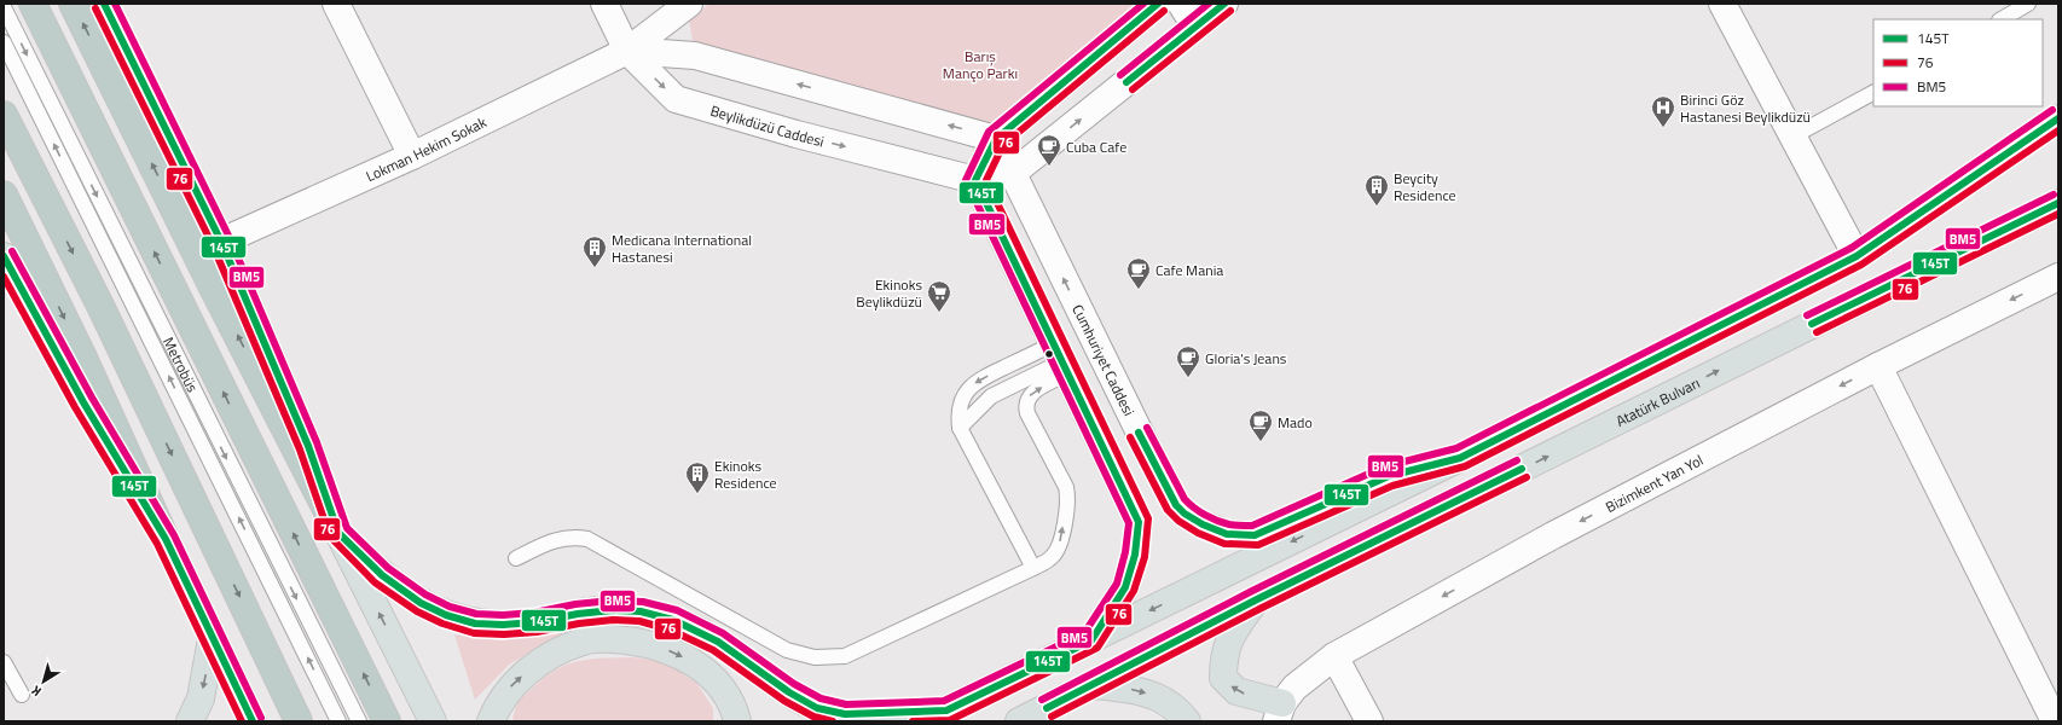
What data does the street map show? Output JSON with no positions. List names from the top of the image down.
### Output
{
  "streets": {
    "main road": [
      "Beylikdüzü Caddesi",
      "Lokman Hekim Sokak",
      "Cumhuriyet Caddesi",
      "Atatürk Bulvarı",
      "Bizimkent Yan Yol"
    ],
    "lane": ["Metrobüs"]
  },
  "crossings": [
    ["Beylikdüzü Caddesi", "Lokman Hekim Sokak"]
  ],
  "parks": ["Barış Manço Parkı"],
  "places": {
    "hospital": ["Birinci Göz Hastanesi Beylikdüzü"],
    "cafe": [
      "Cuba Cafe",
      "Cafe Mania",
      "Gloria's Jeans",
      "Mado"
    ],
    "building": ["Beycity Residence", "Medicana International Hastanesi", "Ekinoks Residence"],
    "supermarket": ["Ekinoks Beylikdüzü"]
  },
  "lines": ["transit line 145T", "transit line BM5", "transit line 76"],
  "legend": ["145T", "76", "BM5"],
  "north": "bottom left"
}
